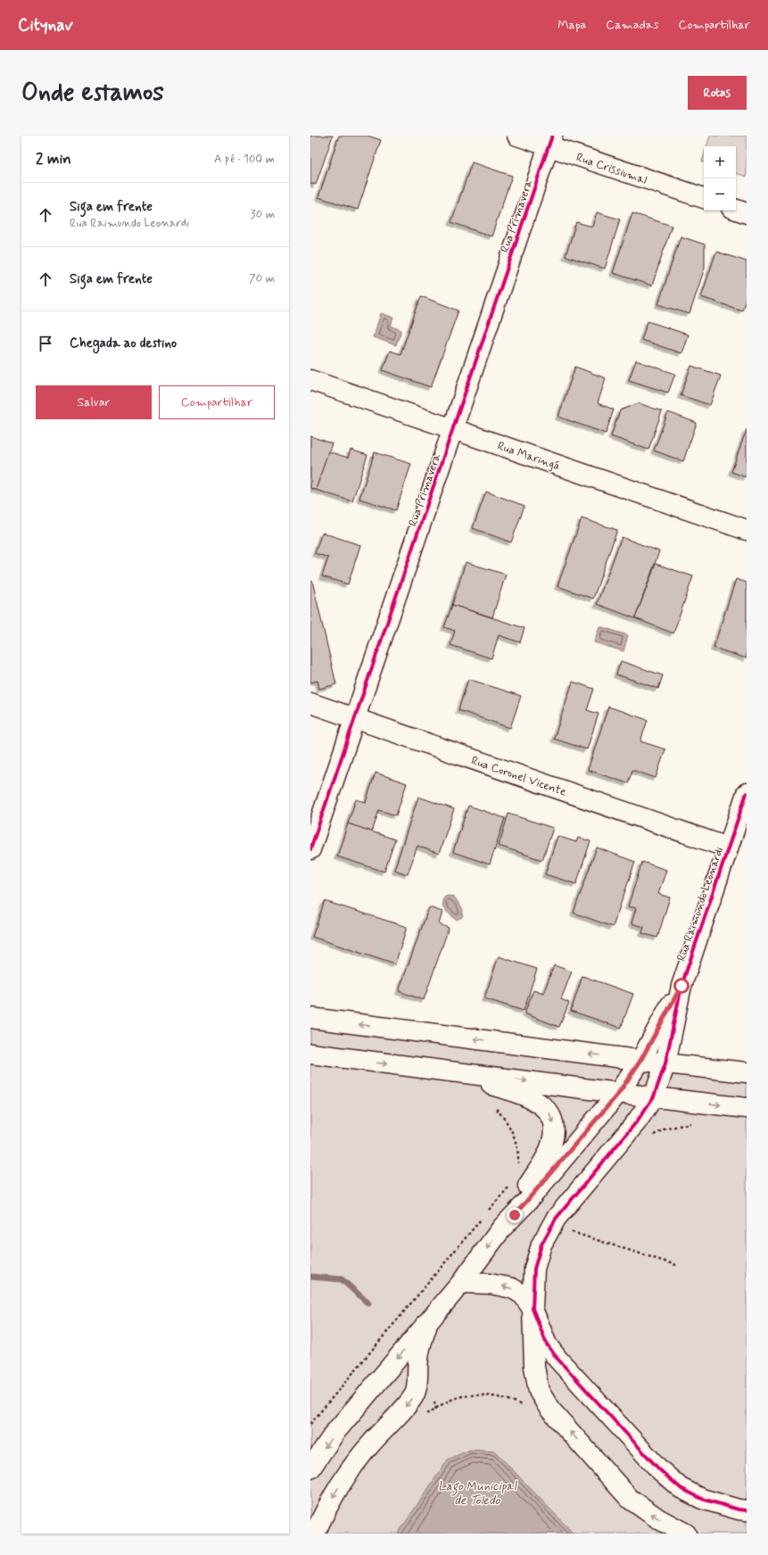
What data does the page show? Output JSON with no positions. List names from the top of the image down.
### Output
{
  "streets": {
    "street": [
      "Rua Crissiumal",
      "Rua Primavera",
      "Rua Maringá",
      "Rua Coronel Vicente",
      "Rua Raimundo Leonardi"
    ]
  },
  "crossings": [
    ["Rua Crissiumal", "Rua Primavera"],
    ["Rua Primavera", "Rua Maringá"],
    ["Rua Primavera", "Rua Coronel Vicente"],
    ["Rua Coronel Vicente", "Rua Raimundo Leonardi"]
  ],
  "water": ["Lago Municipal de Toledo"],
  "page": {
    "header": "Citynav",
    "nav": ["Mapa", "Camadas", "Compartilhar"],
    "buttons": [
      "Rotas",
      ["Salvar", "Compartilhar"]
    ],
    "title": "Onde estamos",
    "heading": ["2 min", "A pé · 100 m"],
    "map_buttons": ["+", "−"],
    "list": [
      ["Siga em frente", "Rua Raimundo Leonardi", "30 m"],
      ["Siga em frente", "70 m"],
      "Chegada ao destino"
    ]
  }
}
